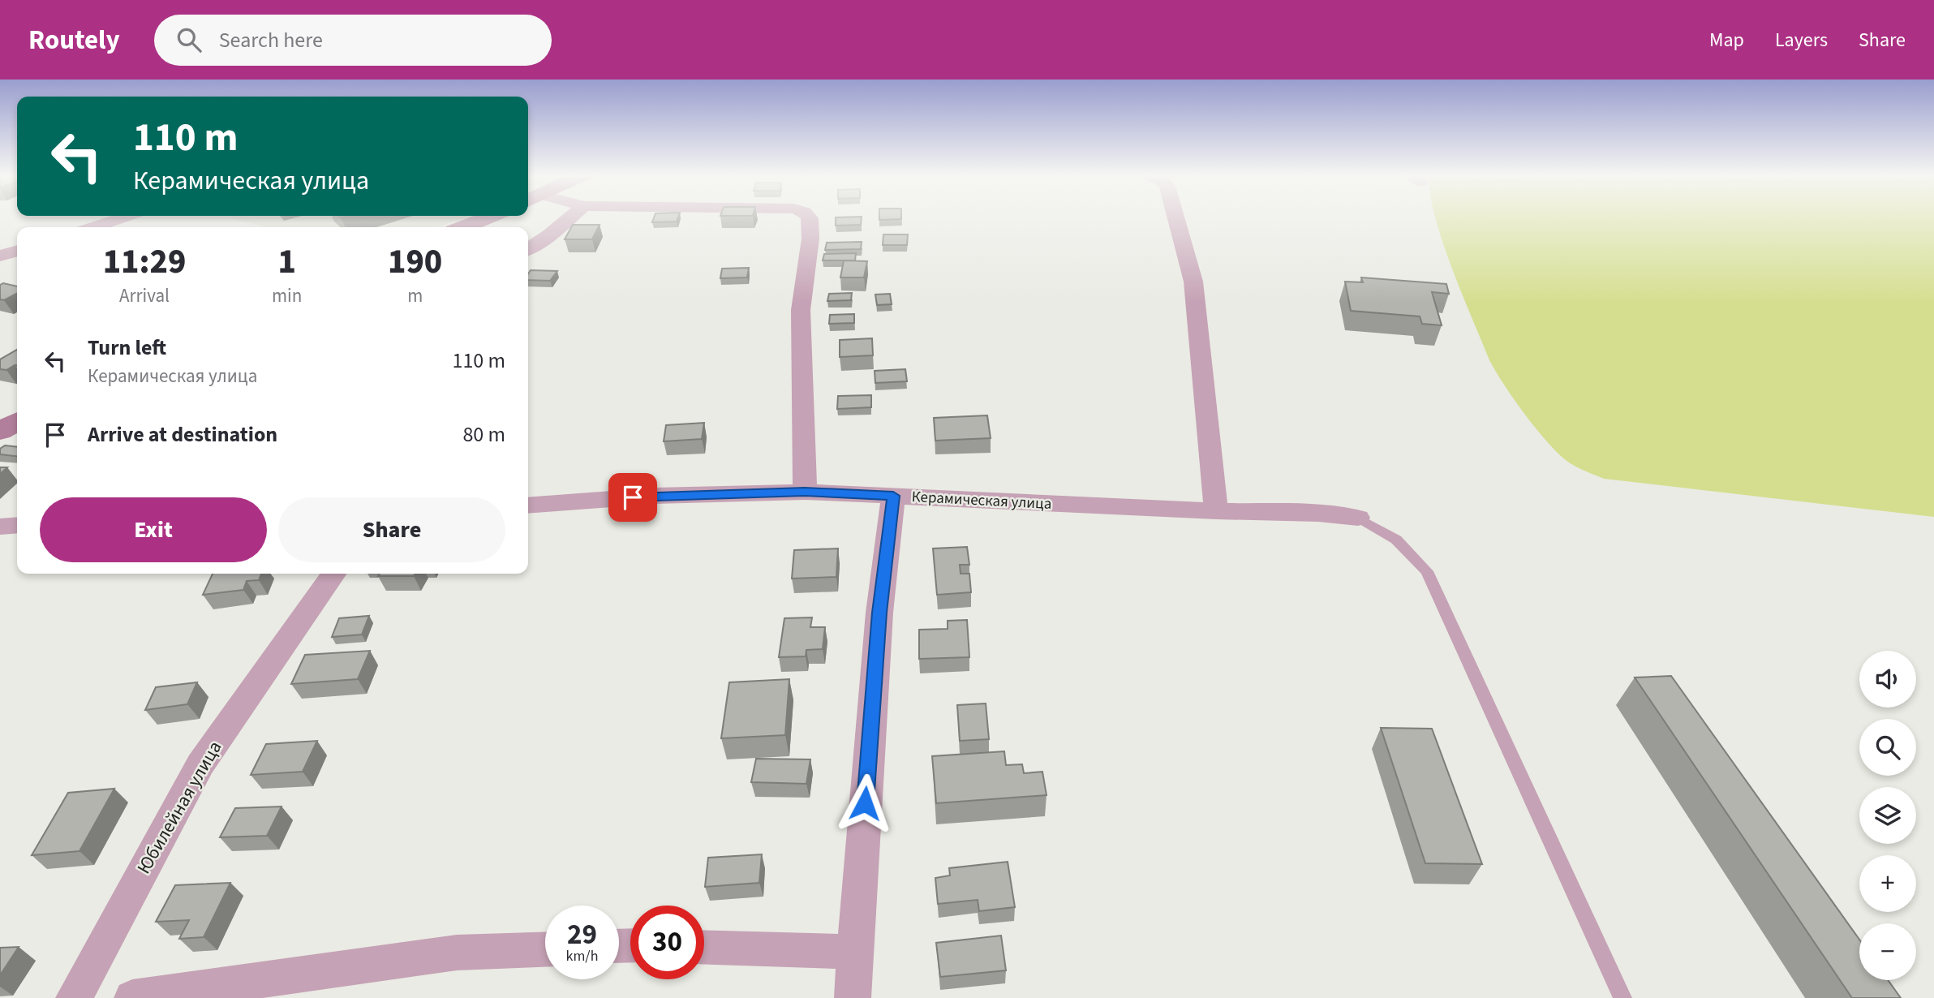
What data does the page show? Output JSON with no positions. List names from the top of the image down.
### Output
{
  "streets": {
    "street": ["Керамическая улица", "Юбилейная улица"]
  },
  "page": {
    "header": "Routely",
    "search": "Search here",
    "nav": ["Map", "Layers", "Share"],
    "turn": ["110 m", "Керамическая улица"],
    "eta": [
      "11:29",
      "Arrival",
      "1",
      "min",
      "190",
      "m"
    ],
    "list": [
      {
        "name": "Turn left",
        "note": "Керамическая улица",
        "value": "110 m"
      },
      {
        "name": "Arrive at destination",
        "value": "80 m"
      }
    ],
    "buttons": ["Exit", "Share"],
    "map_buttons": ["+", "−"],
    "speed": "29 km/h",
    "limit": "30"
  }
}
